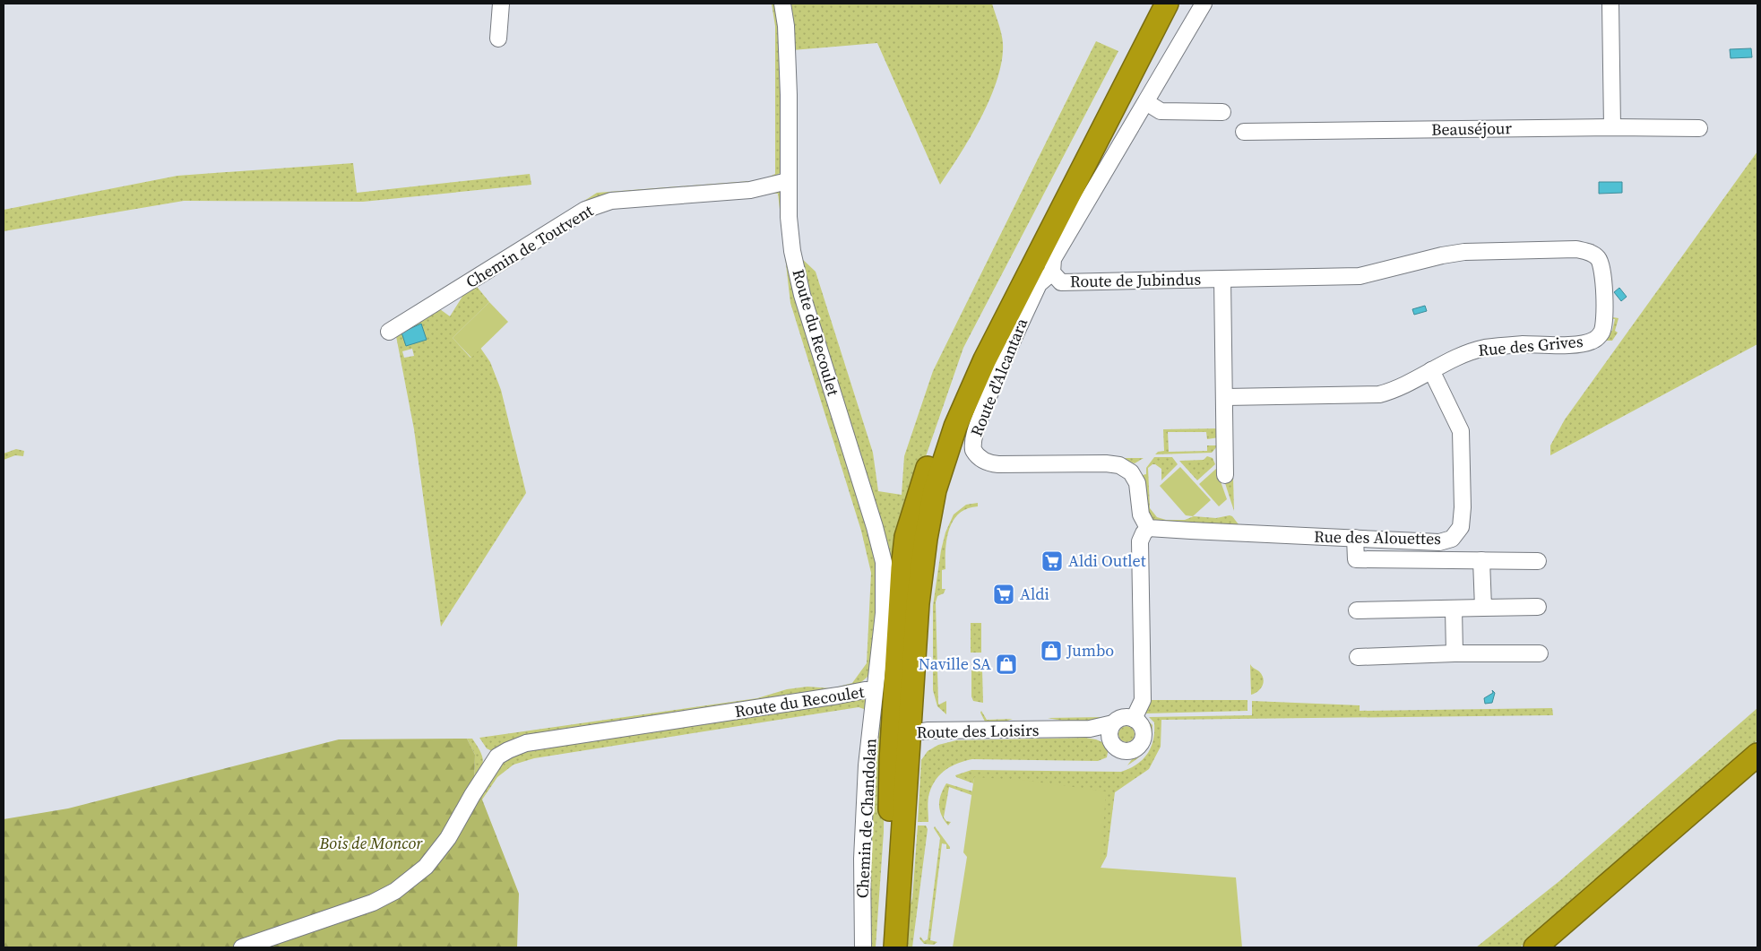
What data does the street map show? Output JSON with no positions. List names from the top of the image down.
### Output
{
  "streets": {
    "street": [
      "Beauséjour",
      "Chemin de Toutvent",
      "Route de Jubindus",
      "Route du Recoulet",
      "Rue des Grives",
      "Route d'Alcantara",
      "Rue des Alouettes",
      "Route des Loisirs",
      "Chemin de Chandolan"
    ]
  },
  "crossings": [
    ["Chemin de Toutvent", "Route du Recoulet"],
    ["Route de Jubindus", "Rue des Grives"],
    ["Route de Jubindus", "Route d'Alcantara"],
    ["Route du Recoulet", "Chemin de Chandolan"],
    ["Rue des Grives", "Rue des Alouettes"],
    ["Route d'Alcantara", "Rue des Alouettes"]
  ],
  "parks": ["Bois de Moncor"],
  "places": {
    "supermarket": ["Aldi Outlet", "Aldi"],
    "shop": ["Jumbo", "Naville SA"]
  }
}
